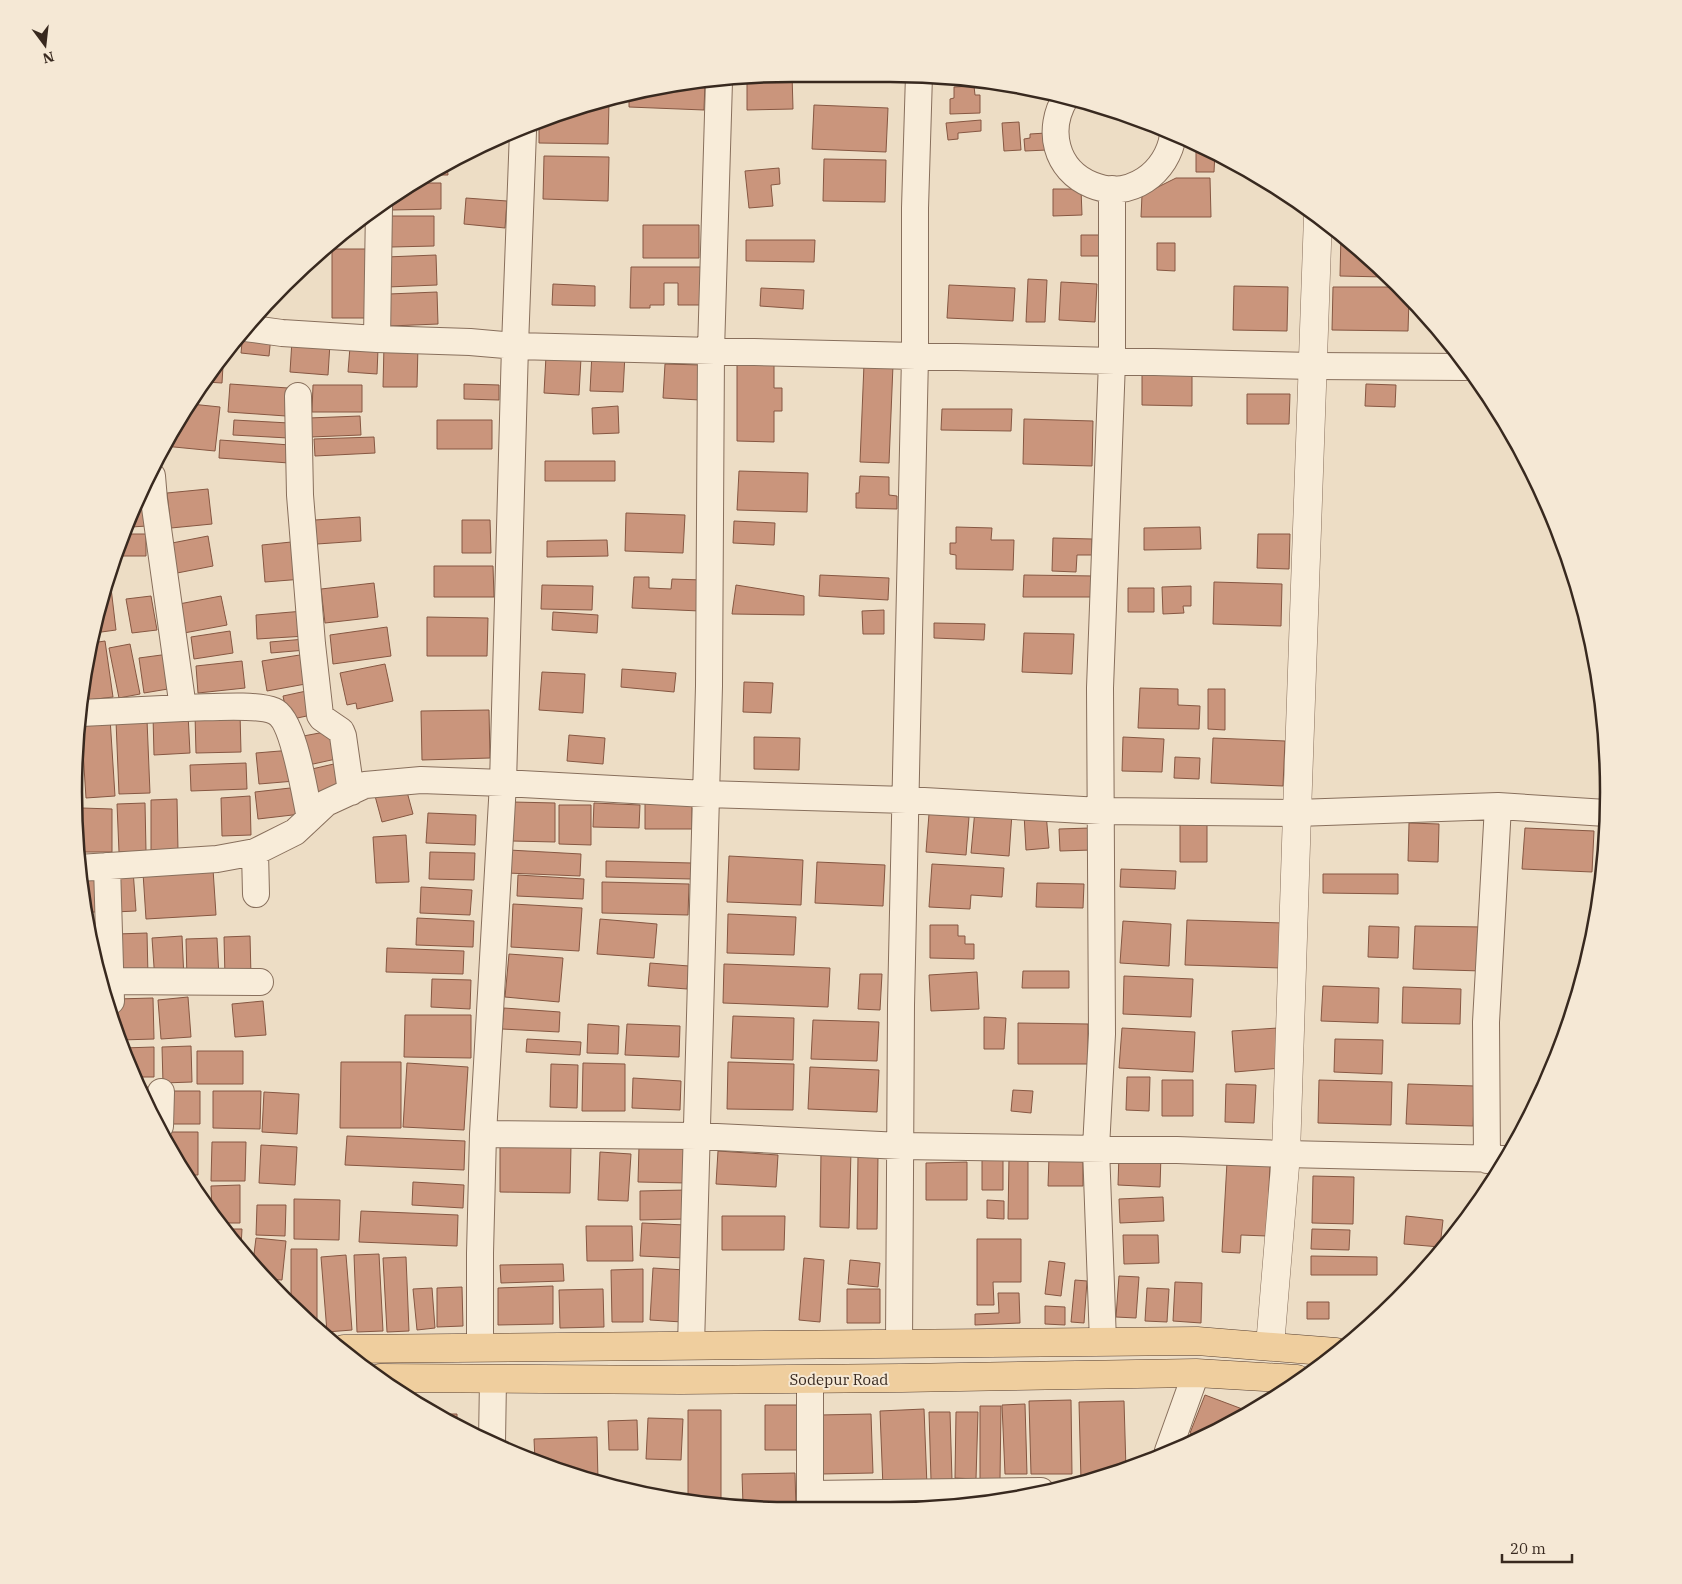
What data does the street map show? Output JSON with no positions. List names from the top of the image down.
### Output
{
  "streets": {
    "main road": ["Sodepur Road"]
  },
  "scale_bar": "20 m",
  "north": "bottom"
}
